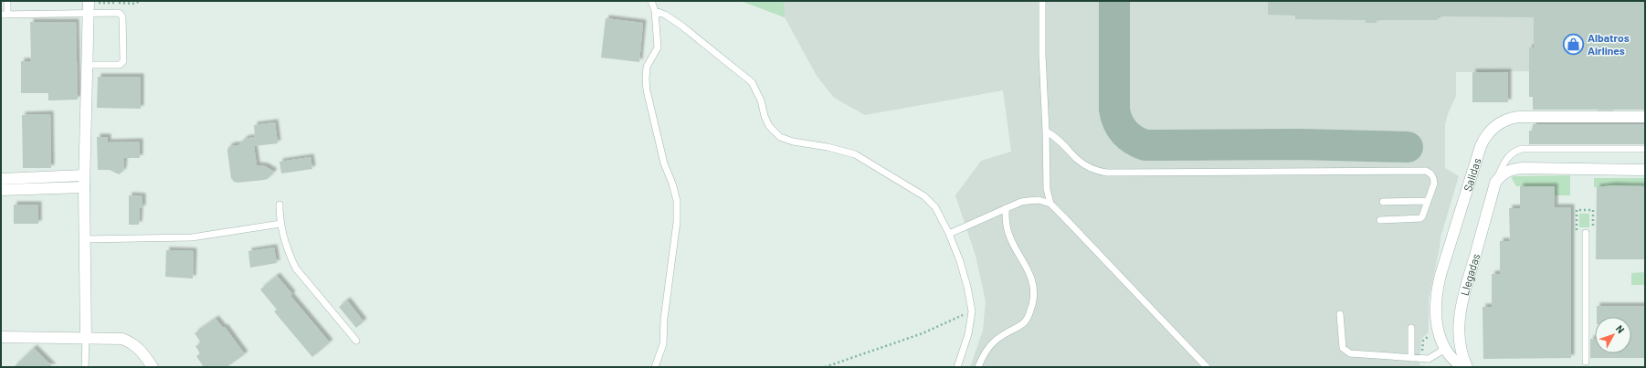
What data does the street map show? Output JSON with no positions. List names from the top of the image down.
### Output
{
  "streets": {
    "street": ["Salidas", "Llegadas"]
  },
  "places": {
    "shop": ["Albatros Airlines"]
  },
  "north": "top right"
}
